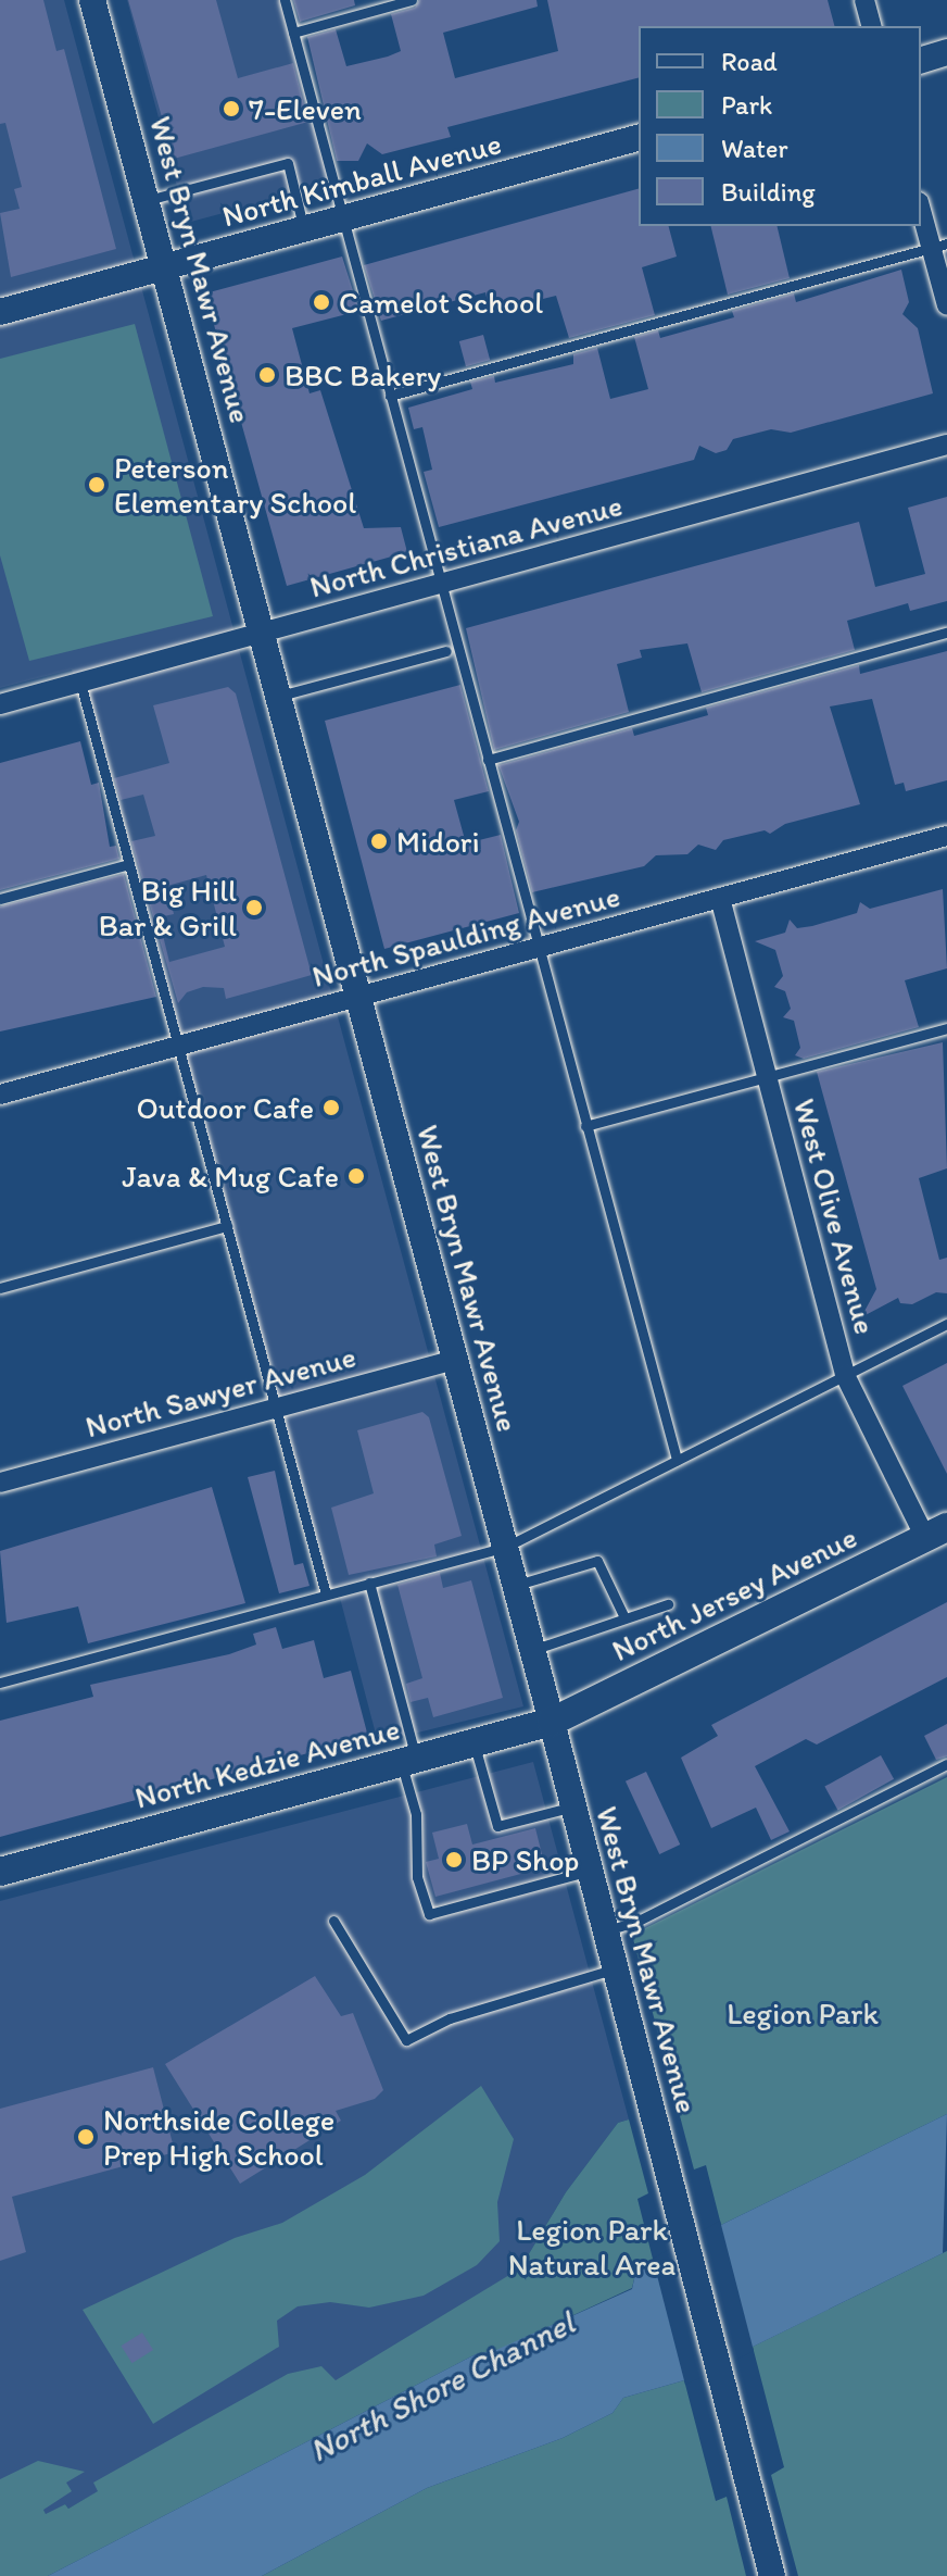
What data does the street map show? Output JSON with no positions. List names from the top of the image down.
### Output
{
  "streets": {
    "main road": ["North Jersey Avenue", "North Kedzie Avenue"],
    "street": [
      "North Kimball Avenue",
      "West Bryn Mawr Avenue",
      "North Christiana Avenue",
      "North Spaulding Avenue",
      "West Olive Avenue",
      "North Sawyer Avenue"
    ]
  },
  "crossings": [
    ["North Kimball Avenue", "West Bryn Mawr Avenue"],
    ["West Bryn Mawr Avenue", "North Christiana Avenue"],
    ["West Bryn Mawr Avenue", "North Spaulding Avenue"],
    ["West Bryn Mawr Avenue", "North Sawyer Avenue"],
    ["West Bryn Mawr Avenue", "North Jersey Avenue"],
    ["West Bryn Mawr Avenue", "North Kedzie Avenue"],
    ["North Spaulding Avenue", "West Olive Avenue"],
    ["West Olive Avenue", "North Jersey Avenue"],
    ["North Jersey Avenue", "North Kedzie Avenue"]
  ],
  "water": ["North Shore Channel"],
  "parks": ["Legion Park", "Legion Park Natural Area"],
  "places": [
    "7-Eleven",
    "Camelot School",
    "BBC Bakery",
    "Peterson Elementary School",
    "Midori",
    "Big Hill Bar & Grill",
    "Outdoor Cafe",
    "Java & Mug Cafe",
    "BP Shop",
    "Northside College Prep High School"
  ],
  "legend": [
    "Road",
    "Park",
    "Water",
    "Building"
  ]
}
